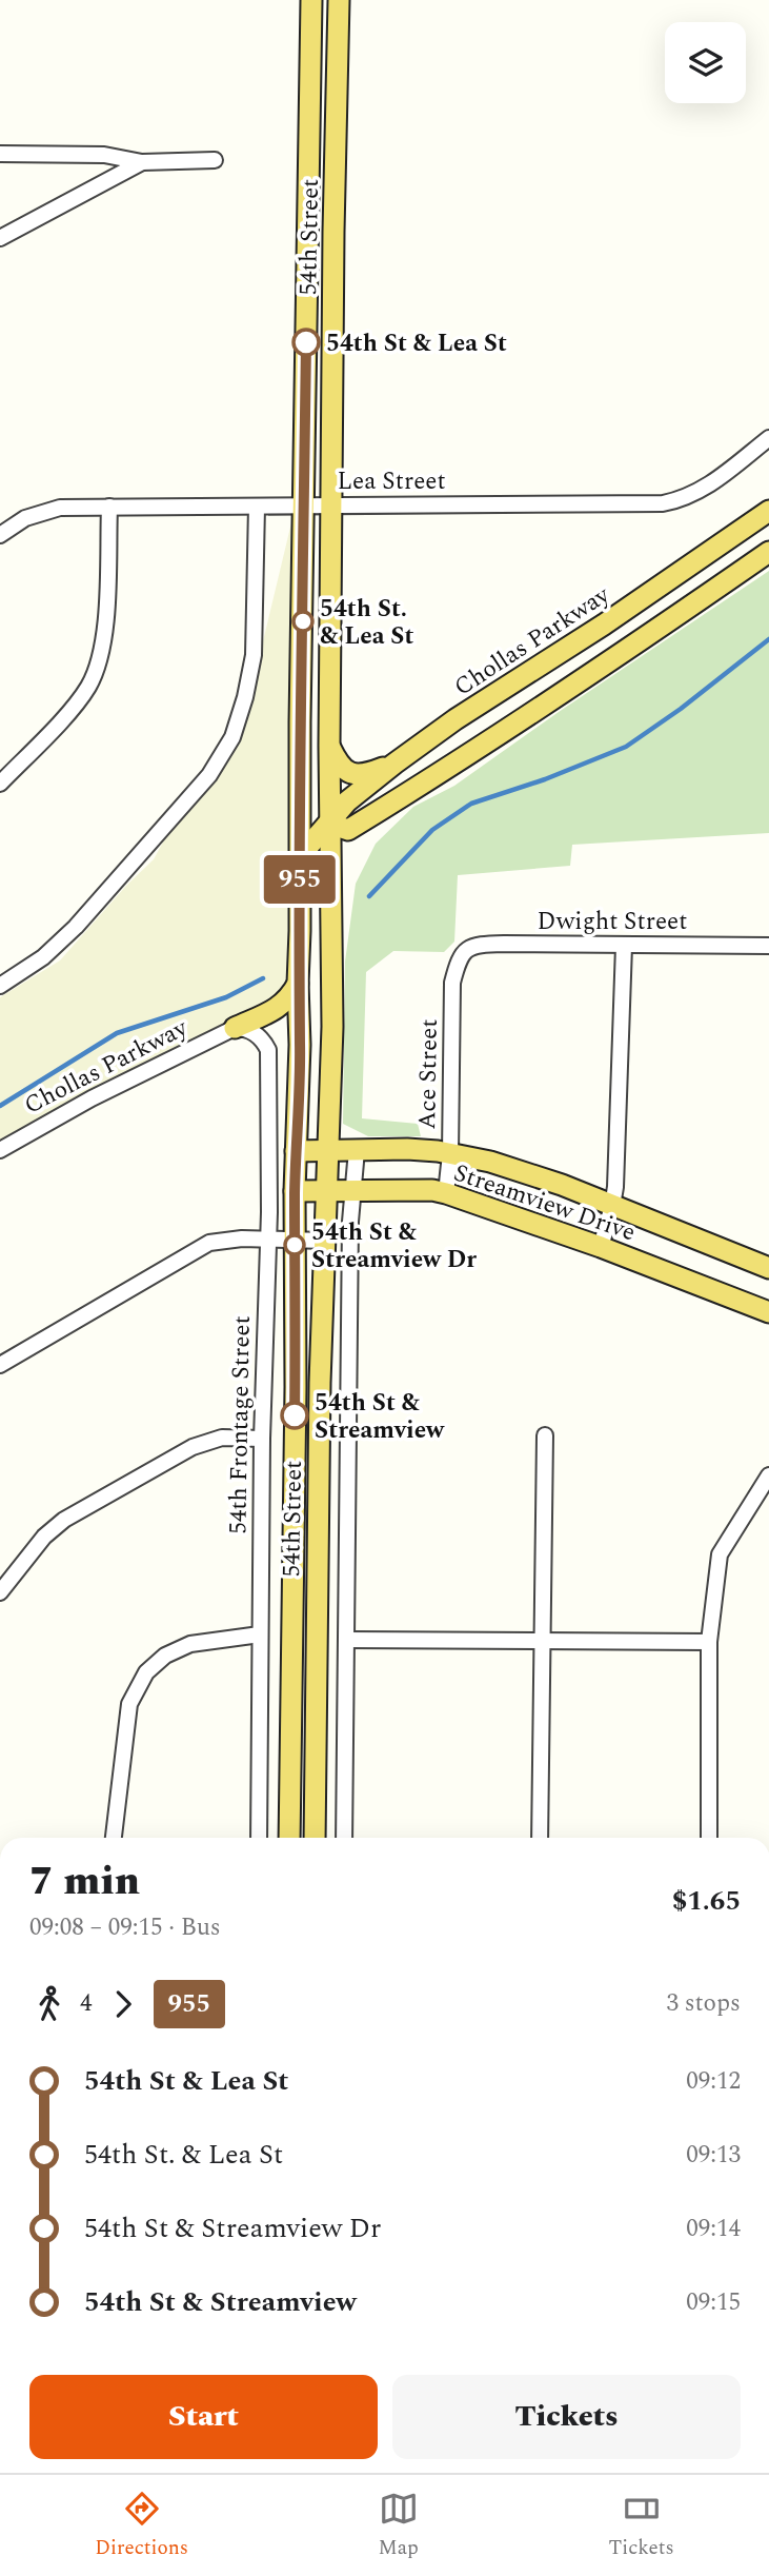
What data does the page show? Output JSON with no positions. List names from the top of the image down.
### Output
{
  "streets": {
    "main road": ["54th Street", "Chollas Parkway", "Streamview Drive"],
    "street": [
      "Lea Street",
      "Dwight Street",
      "Ace Street",
      "54th Frontage Street"
    ]
  },
  "crossings": [
    ["54th Street", "Lea Street"],
    ["54th Street", "Chollas Parkway"],
    ["54th Street", "Streamview Drive"],
    ["Chollas Parkway", "54th Frontage Street"],
    ["Dwight Street", "Ace Street"],
    ["Ace Street", "Streamview Drive"]
  ],
  "places": [
    "54th St & Lea St",
    "54th St. & Lea St",
    "54th St & Streamview Dr",
    "54th St & Streamview"
  ],
  "lines": ["bus line 955"],
  "page": {
    "on_map": "955",
    "heading": ["7 min", "09:08 – 09:15 · Bus", "$1.65"],
    "legs": ["4", "955", "3 stops"],
    "list": [
      {
        "name": "54th St & Lea St",
        "value": "09:12"
      },
      {
        "name": "54th St. & Lea St",
        "value": "09:13"
      },
      {
        "name": "54th St & Streamview Dr",
        "value": "09:14"
      },
      {
        "name": "54th St & Streamview",
        "value": "09:15"
      }
    ],
    "buttons": ["Start", "Tickets"],
    "tabs": ["Directions", "Map", "Tickets"]
  }
}
